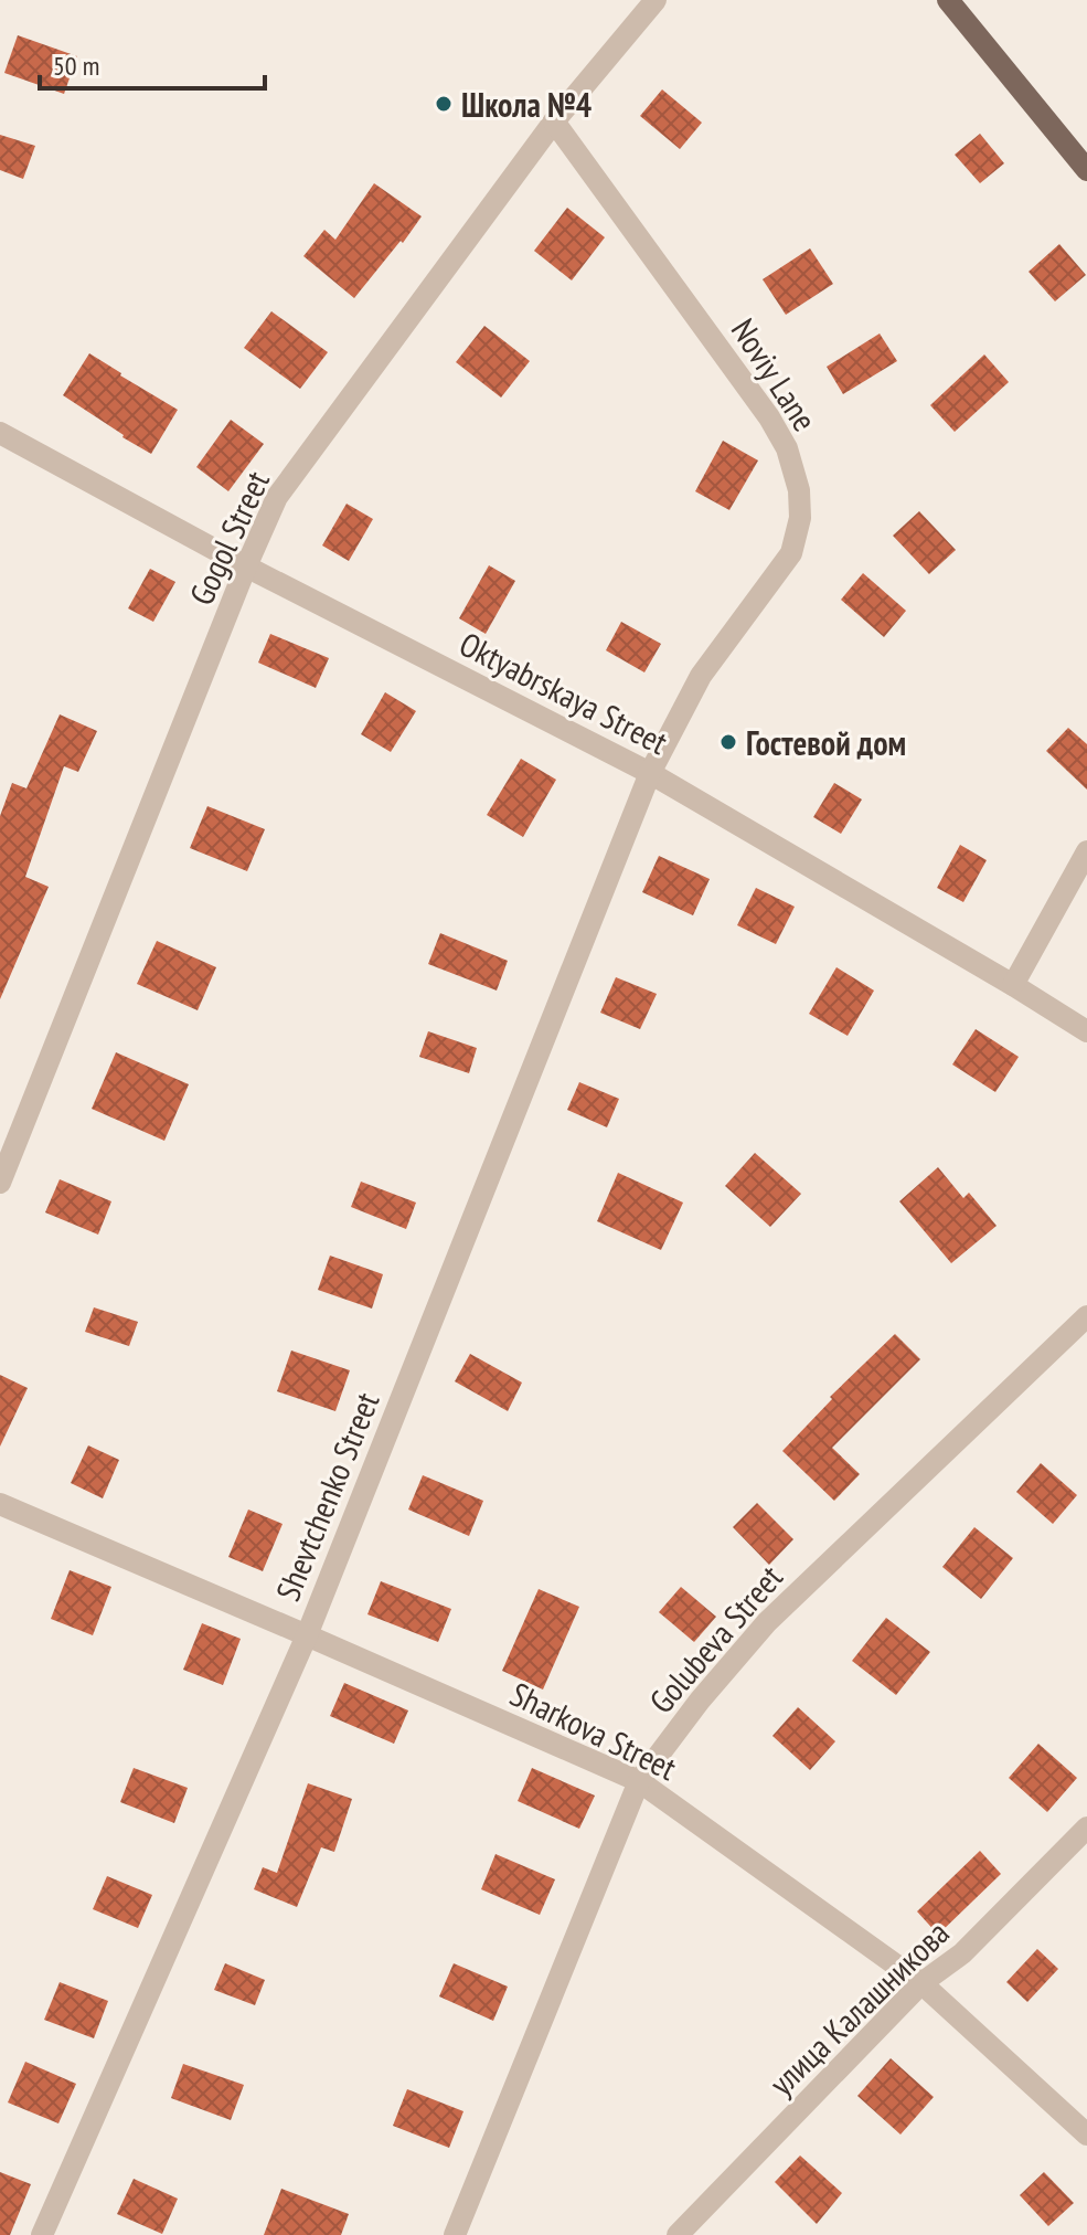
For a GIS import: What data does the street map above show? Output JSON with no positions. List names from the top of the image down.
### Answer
{
  "streets": {
    "street": [
      "Noviy Lane",
      "Gogol Street",
      "Oktyabrskaya Street",
      "Shevtchenko Street",
      "Golubeva Street",
      "Sharkova Street",
      "улица Калашникова"
    ]
  },
  "crossings": [
    ["Noviy Lane", "Gogol Street"],
    ["Noviy Lane", "Oktyabrskaya Street"],
    ["Noviy Lane", "Shevtchenko Street"],
    ["Gogol Street", "Oktyabrskaya Street"],
    ["Oktyabrskaya Street", "Shevtchenko Street"],
    ["Shevtchenko Street", "Sharkova Street"],
    ["Golubeva Street", "Sharkova Street"],
    ["Sharkova Street", "улица Калашникова"]
  ],
  "places": ["Школа №4", "Гостевой дом"],
  "scale_bar": "50 m"
}
